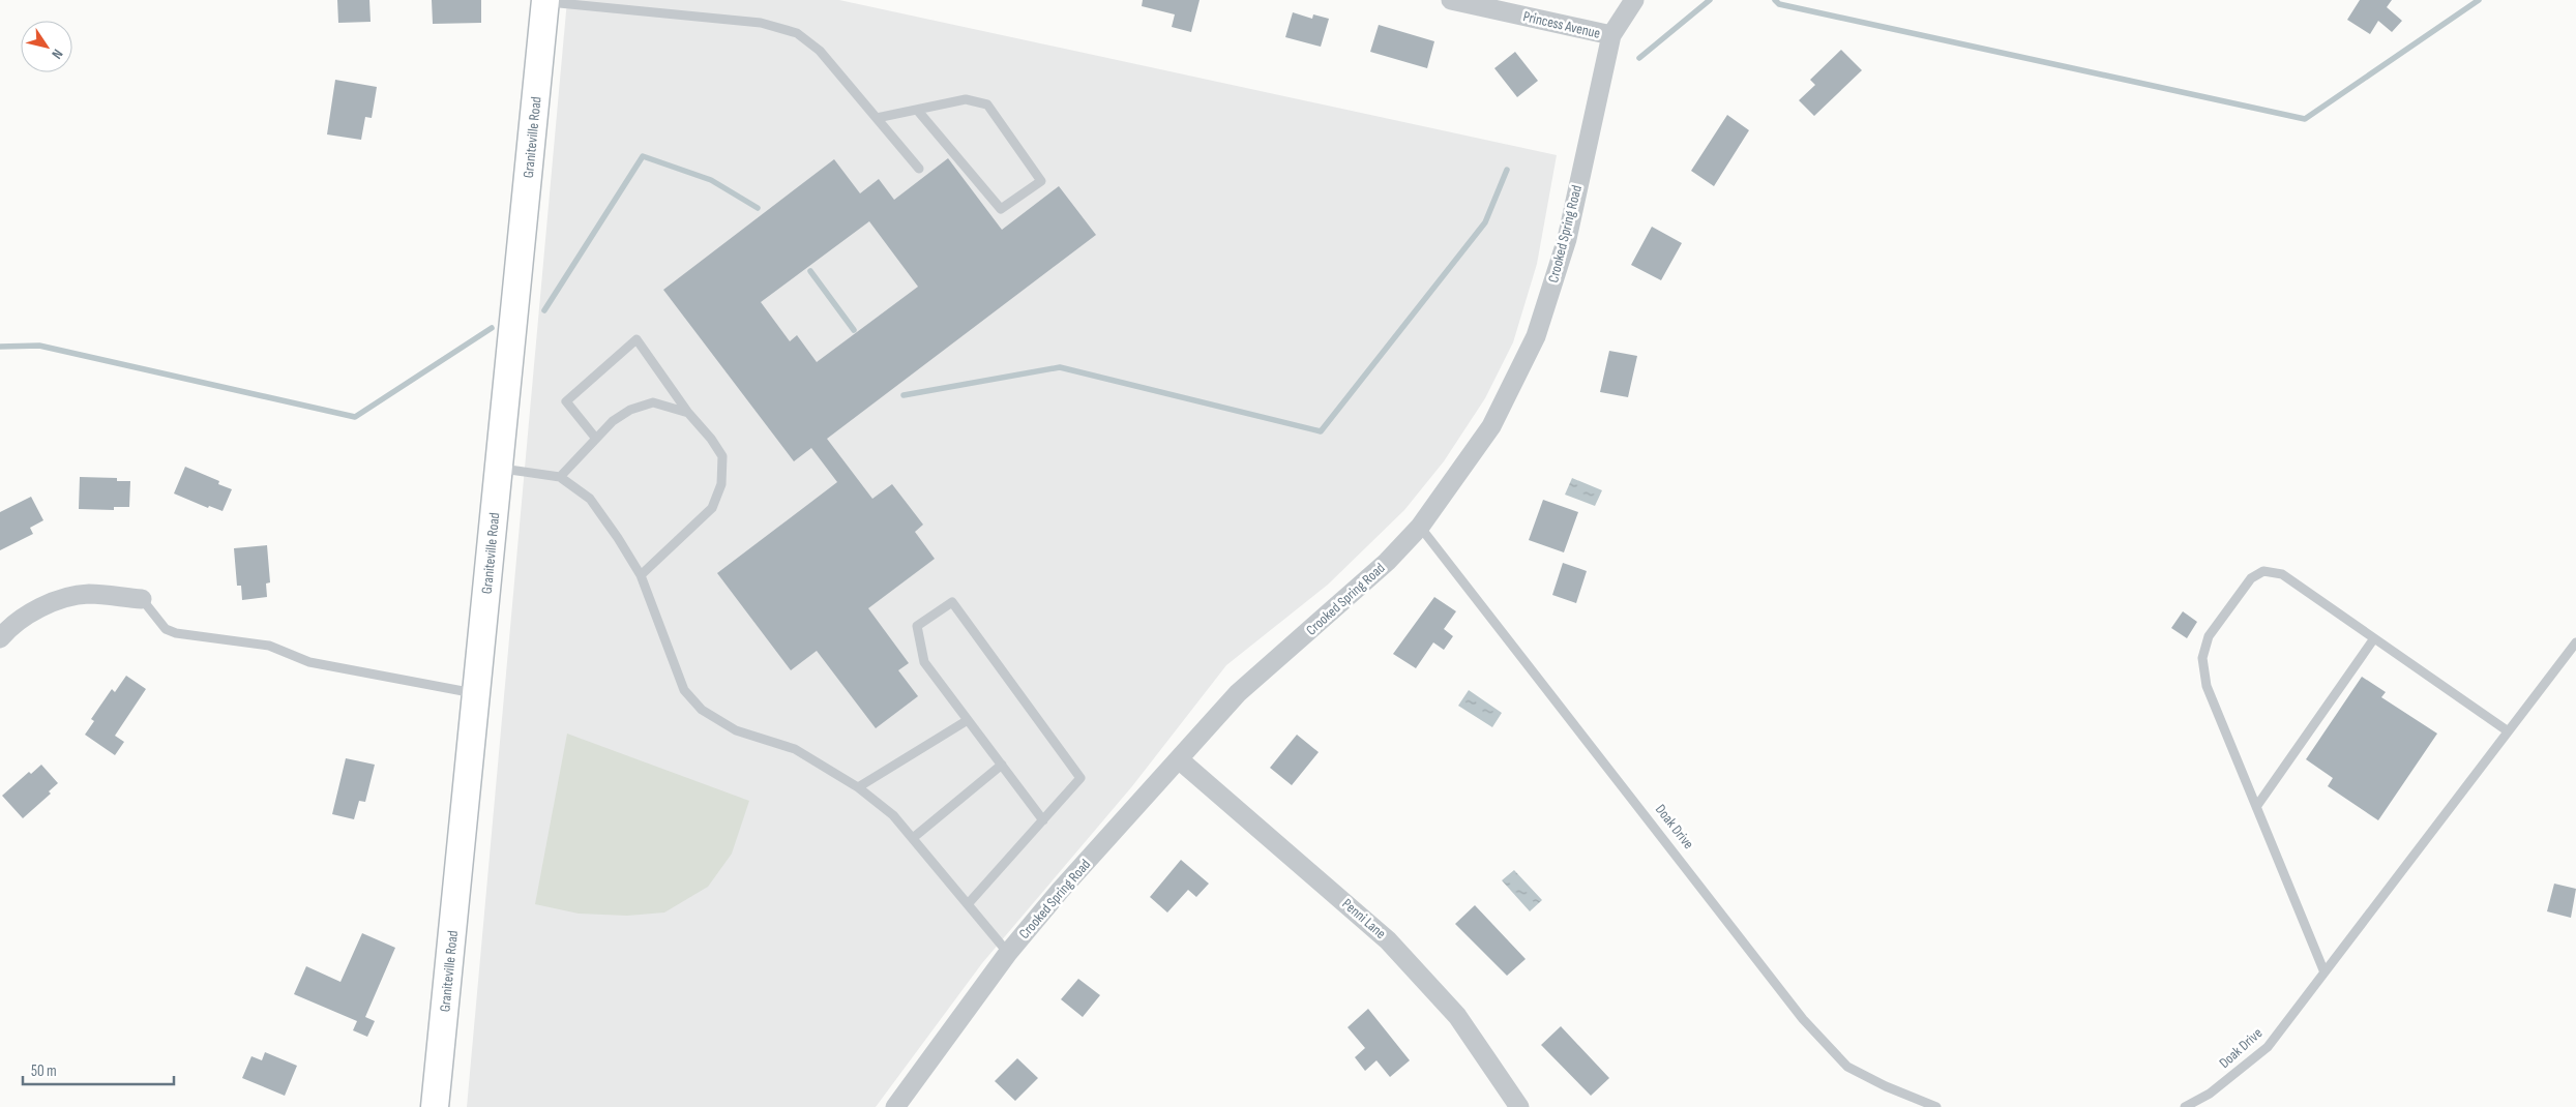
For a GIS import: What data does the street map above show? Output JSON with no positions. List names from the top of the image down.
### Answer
{
  "streets": {
    "main road": ["Graniteville Road"],
    "street": ["Princess Avenue", "Crooked Spring Road", "Penni Lane"],
    "lane": ["Doak Drive"]
  },
  "crossings": [
    ["Princess Avenue", "Crooked Spring Road"],
    ["Crooked Spring Road", "Doak Drive"],
    ["Crooked Spring Road", "Penni Lane"]
  ],
  "scale_bar": "50 m",
  "north": "bottom right"
}
